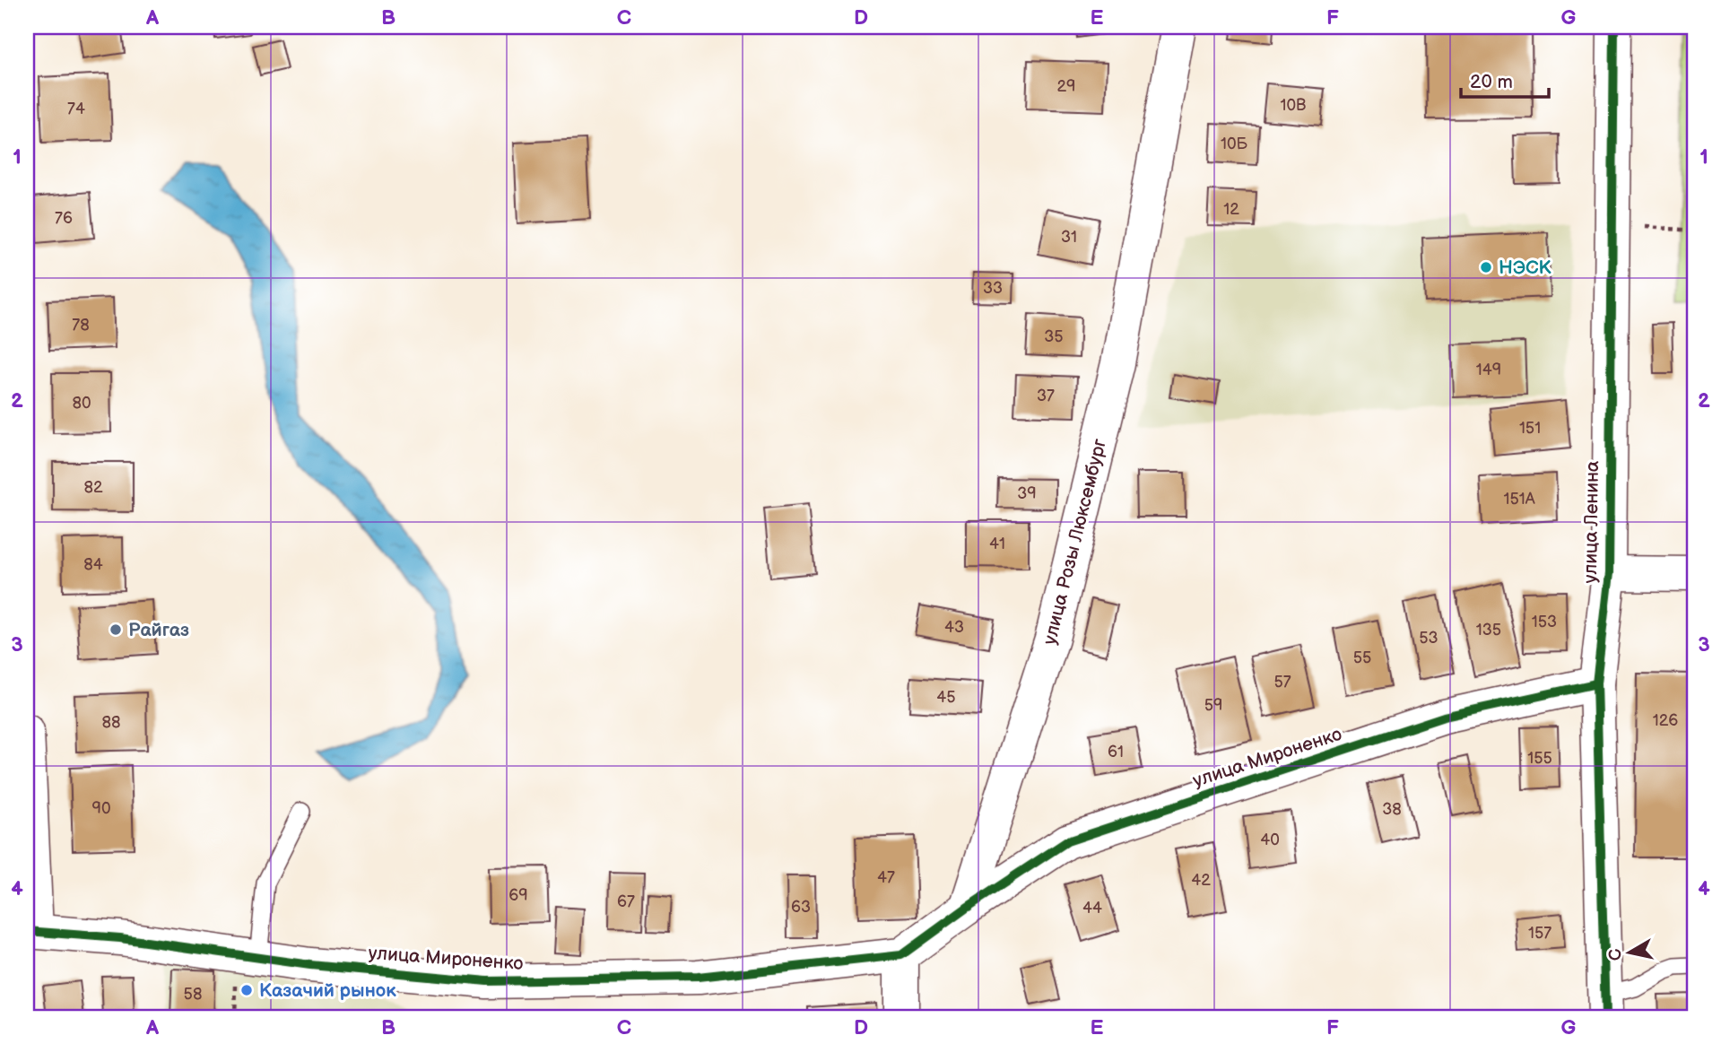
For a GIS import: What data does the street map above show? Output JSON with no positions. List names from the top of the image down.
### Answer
{
  "streets": {
    "street": ["улица Ленина", "улица Розы Люксембург", "улица Мироненко"]
  },
  "crossings": [
    ["улица Ленина", "улица Мироненко"],
    ["улица Розы Люксембург", "улица Мироненко"]
  ],
  "places": ["НЭСК", "Райгаз", "Казачий рынок"],
  "house_numbers": [
    "29",
    "10В",
    "74",
    "10Б",
    "12",
    "76",
    "31",
    "33",
    "78",
    "35",
    "149",
    "37",
    "80",
    "151",
    "82",
    "39",
    "151А",
    "41",
    "84",
    "153",
    "43",
    "135",
    "53",
    "55",
    "57",
    "45",
    "59",
    "126",
    "88",
    "61",
    "155",
    "90",
    "38",
    "40",
    "47",
    "42",
    "69",
    "67",
    "63",
    "44",
    "157",
    "58"
  ],
  "scale_bar": "20 m",
  "north": "left",
  "grid": {
    "columns": [
      "A",
      "B",
      "C",
      "D",
      "E",
      "F",
      "G"
    ],
    "rows": [
      "1",
      "2",
      "3",
      "4"
    ]
  }
}
